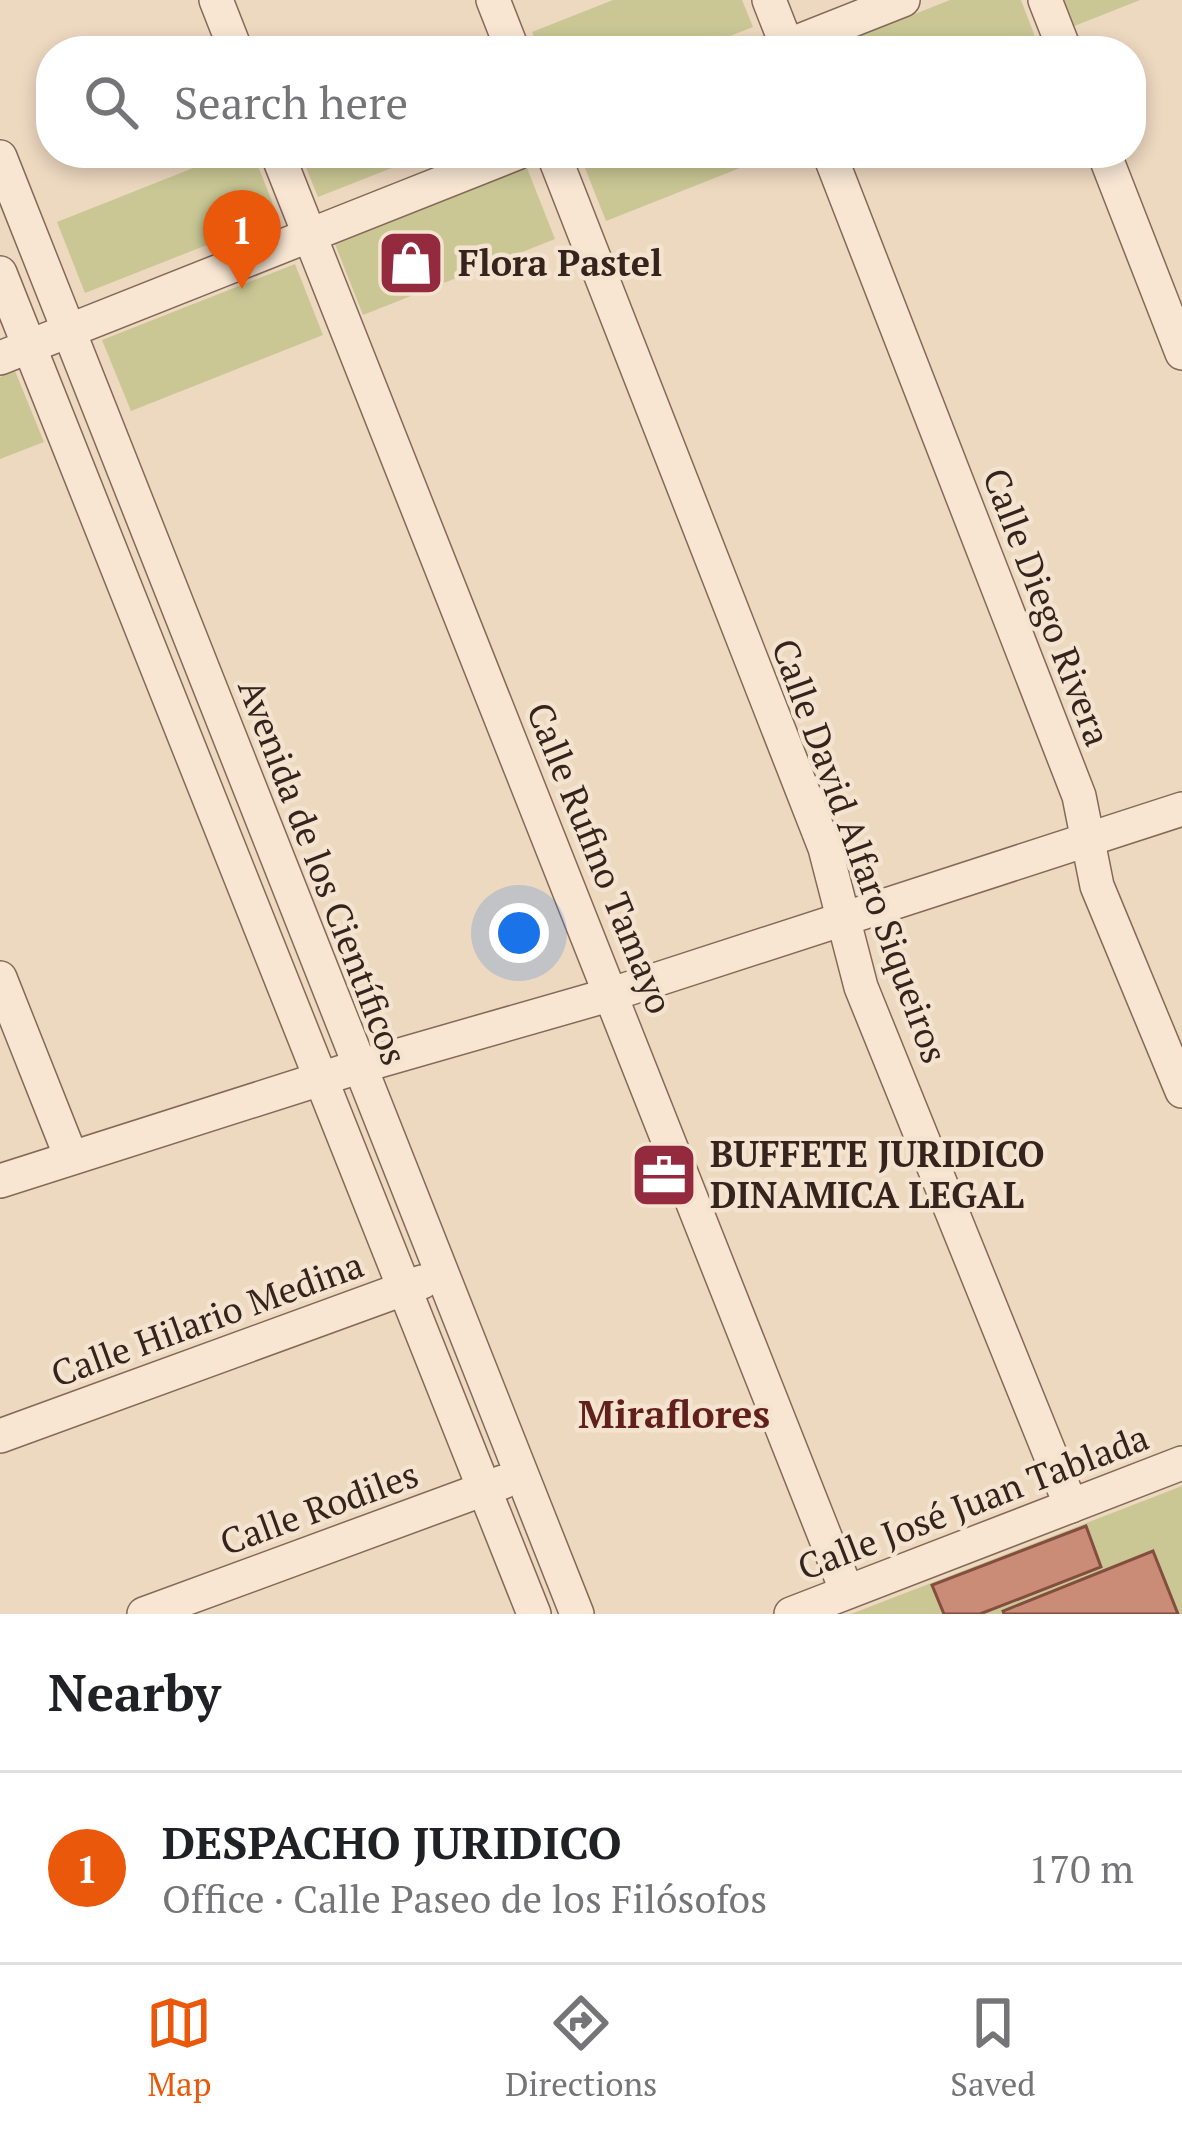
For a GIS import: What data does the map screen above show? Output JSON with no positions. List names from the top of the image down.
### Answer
{
  "streets": {
    "street": [
      "Calle Diego Rivera",
      "Calle David Alfaro Siqueiros",
      "Calle Rufino Tamayo",
      "Avenida de los Científicos",
      "Calle Hilario Medina",
      "Calle José Juan Tablada",
      "Calle Rodiles"
    ]
  },
  "crossings": [
    ["Calle David Alfaro Siqueiros", "Calle José Juan Tablada"],
    ["Calle Rufino Tamayo", "Calle José Juan Tablada"],
    ["Avenida de los Científicos", "Calle Hilario Medina"],
    ["Avenida de los Científicos", "Calle Rodiles"]
  ],
  "districts": ["Miraflores"],
  "places": {
    "shop": ["Flora Pastel"],
    "office": ["BUFFETE JURIDICO DINAMICA LEGAL"]
  },
  "page": {
    "search": "Search here",
    "pins": "1",
    "heading": "Nearby",
    "list": [
      {
        "mark": "1",
        "name": "DESPACHO JURIDICO",
        "note": "Office · Calle Paseo de los Filósofos",
        "value": "170 m"
      }
    ],
    "nav": ["Map", "Directions", "Saved"]
  }
}
